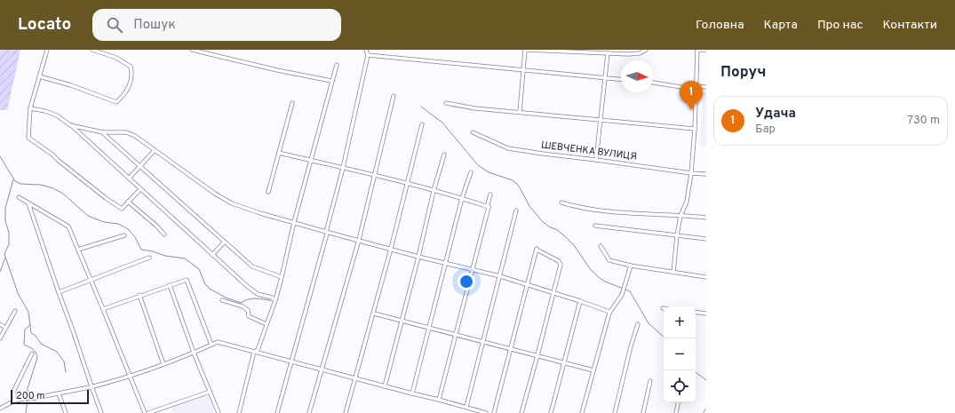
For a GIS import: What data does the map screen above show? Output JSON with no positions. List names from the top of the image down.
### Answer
{
  "streets": {
    "street": ["ШЕВЧЕНКА ВУЛИЦЯ"]
  },
  "scale_bar": "200 m",
  "north": "right",
  "page": {
    "header": "Locato",
    "search": "Пошук",
    "nav": [
      "Головна",
      "Карта",
      "Про нас",
      "Контакти"
    ],
    "heading": "Поруч",
    "pins": "1",
    "list": [
      {
        "mark": "1",
        "name": "Удача",
        "note": "Бар",
        "value": "730 m"
      }
    ],
    "map_buttons": ["+", "−"],
    "scale": "200 m"
  }
}
